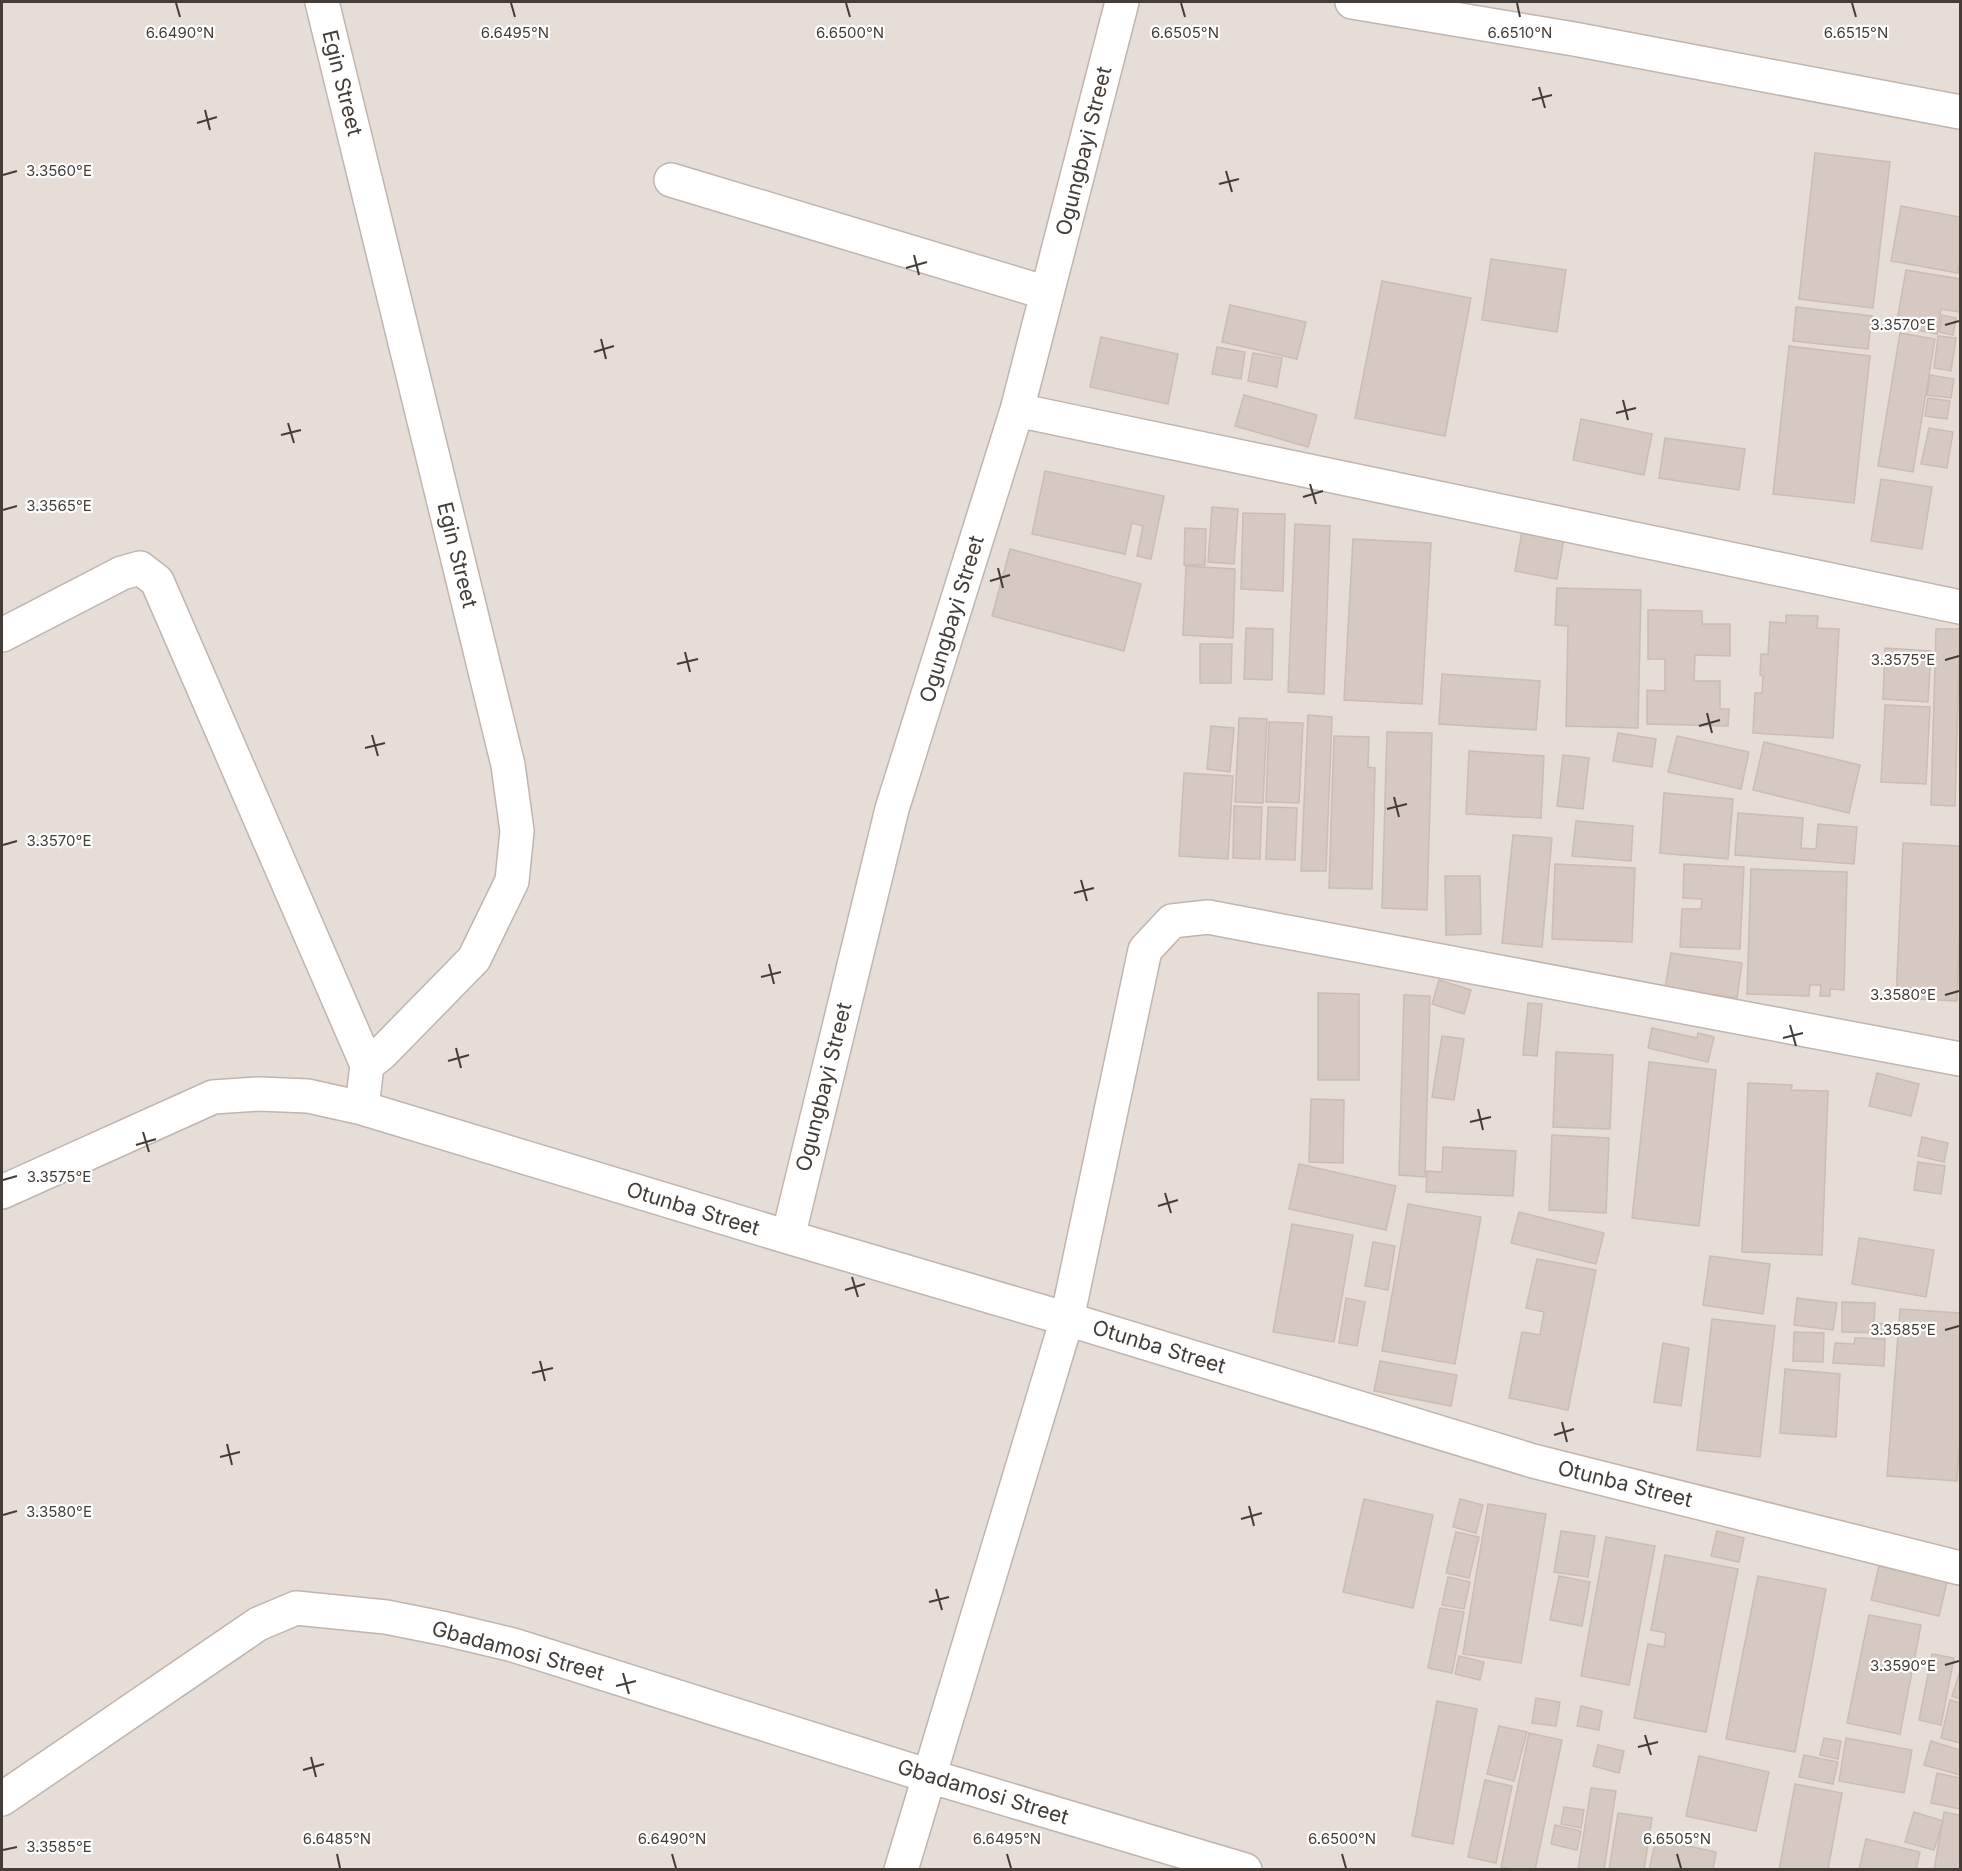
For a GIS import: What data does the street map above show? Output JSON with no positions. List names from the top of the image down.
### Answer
{
  "streets": {
    "street": [
      "Egin Street",
      "Ogungbayi Street",
      "Otunba Street",
      "Gbadamosi Street"
    ]
  },
  "crossings": [
    ["Ogungbayi Street", "Otunba Street"]
  ],
  "coordinates": [
    "6.6490°N",
    "6.6495°N",
    "6.6500°N",
    "6.6505°N",
    "6.6510°N",
    "6.6515°N",
    "3.3560°E",
    "3.3570°E",
    "3.3565°E",
    "3.3575°E",
    "3.3580°E",
    "3.3585°E",
    "3.3590°E",
    "6.6485°N"
  ]
}
